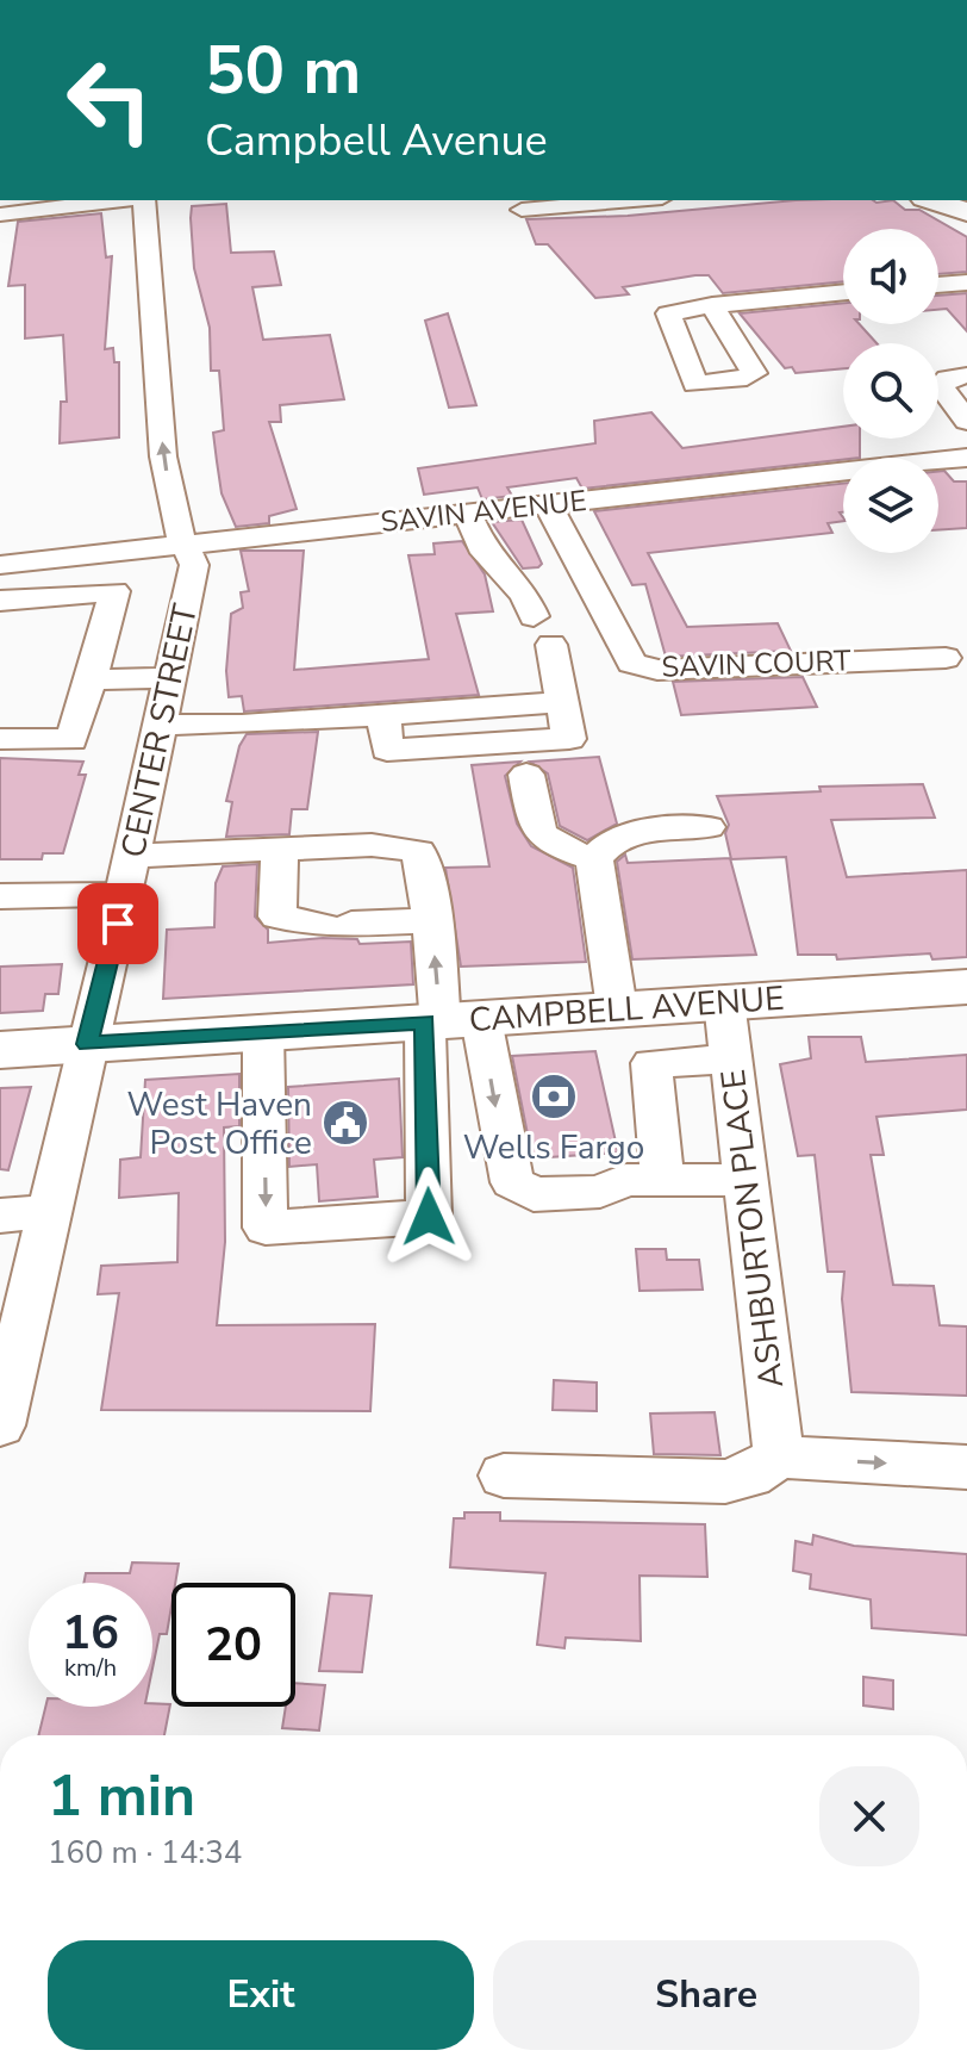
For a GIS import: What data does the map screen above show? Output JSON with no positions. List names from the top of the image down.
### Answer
{
  "streets": {
    "main road": ["CAMPBELL AVENUE"],
    "street": [
      "SAVIN AVENUE",
      "SAVIN COURT",
      "CENTER STREET",
      "ASHBURTON PLACE"
    ]
  },
  "crossings": [
    ["SAVIN AVENUE", "SAVIN COURT"],
    ["SAVIN AVENUE", "CENTER STREET"],
    ["CENTER STREET", "CAMPBELL AVENUE"],
    ["CAMPBELL AVENUE", "ASHBURTON PLACE"]
  ],
  "places": {
    "bank": ["Wells Fargo"],
    "public building": ["West Haven Post Office"]
  },
  "page": {
    "turn": ["50 m", "Campbell Avenue"],
    "speed": "16 km/h",
    "limit": "20",
    "heading": ["1 min", "160 m · 14:34"],
    "buttons": ["Exit", "Share"]
  }
}
